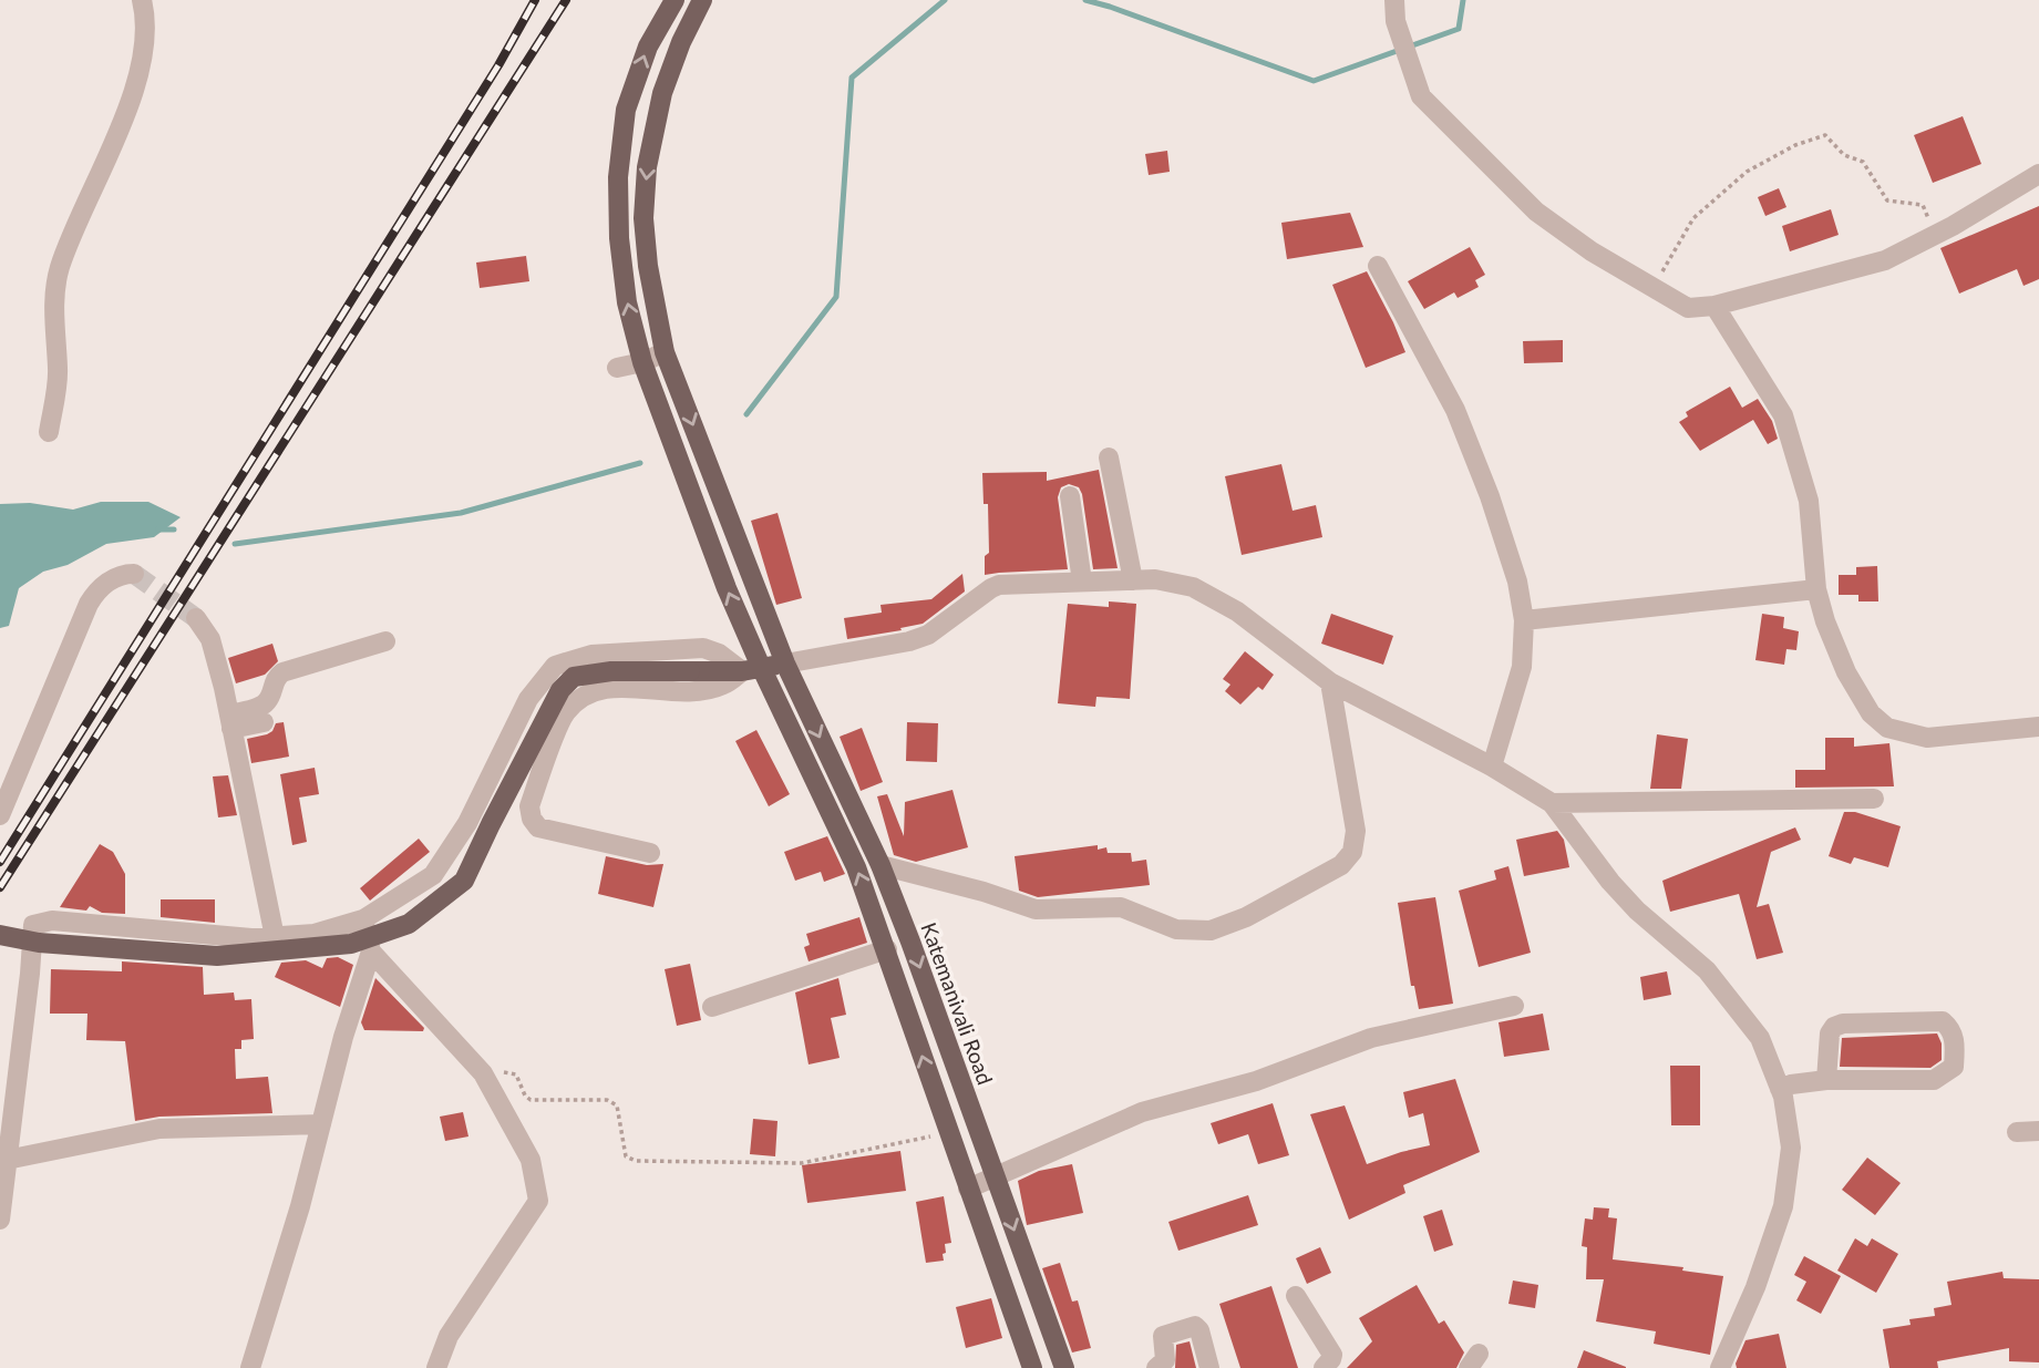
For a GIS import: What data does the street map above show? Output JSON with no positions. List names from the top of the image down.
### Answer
{
  "streets": {
    "main road": ["Katemanivali Road"]
  }
}
